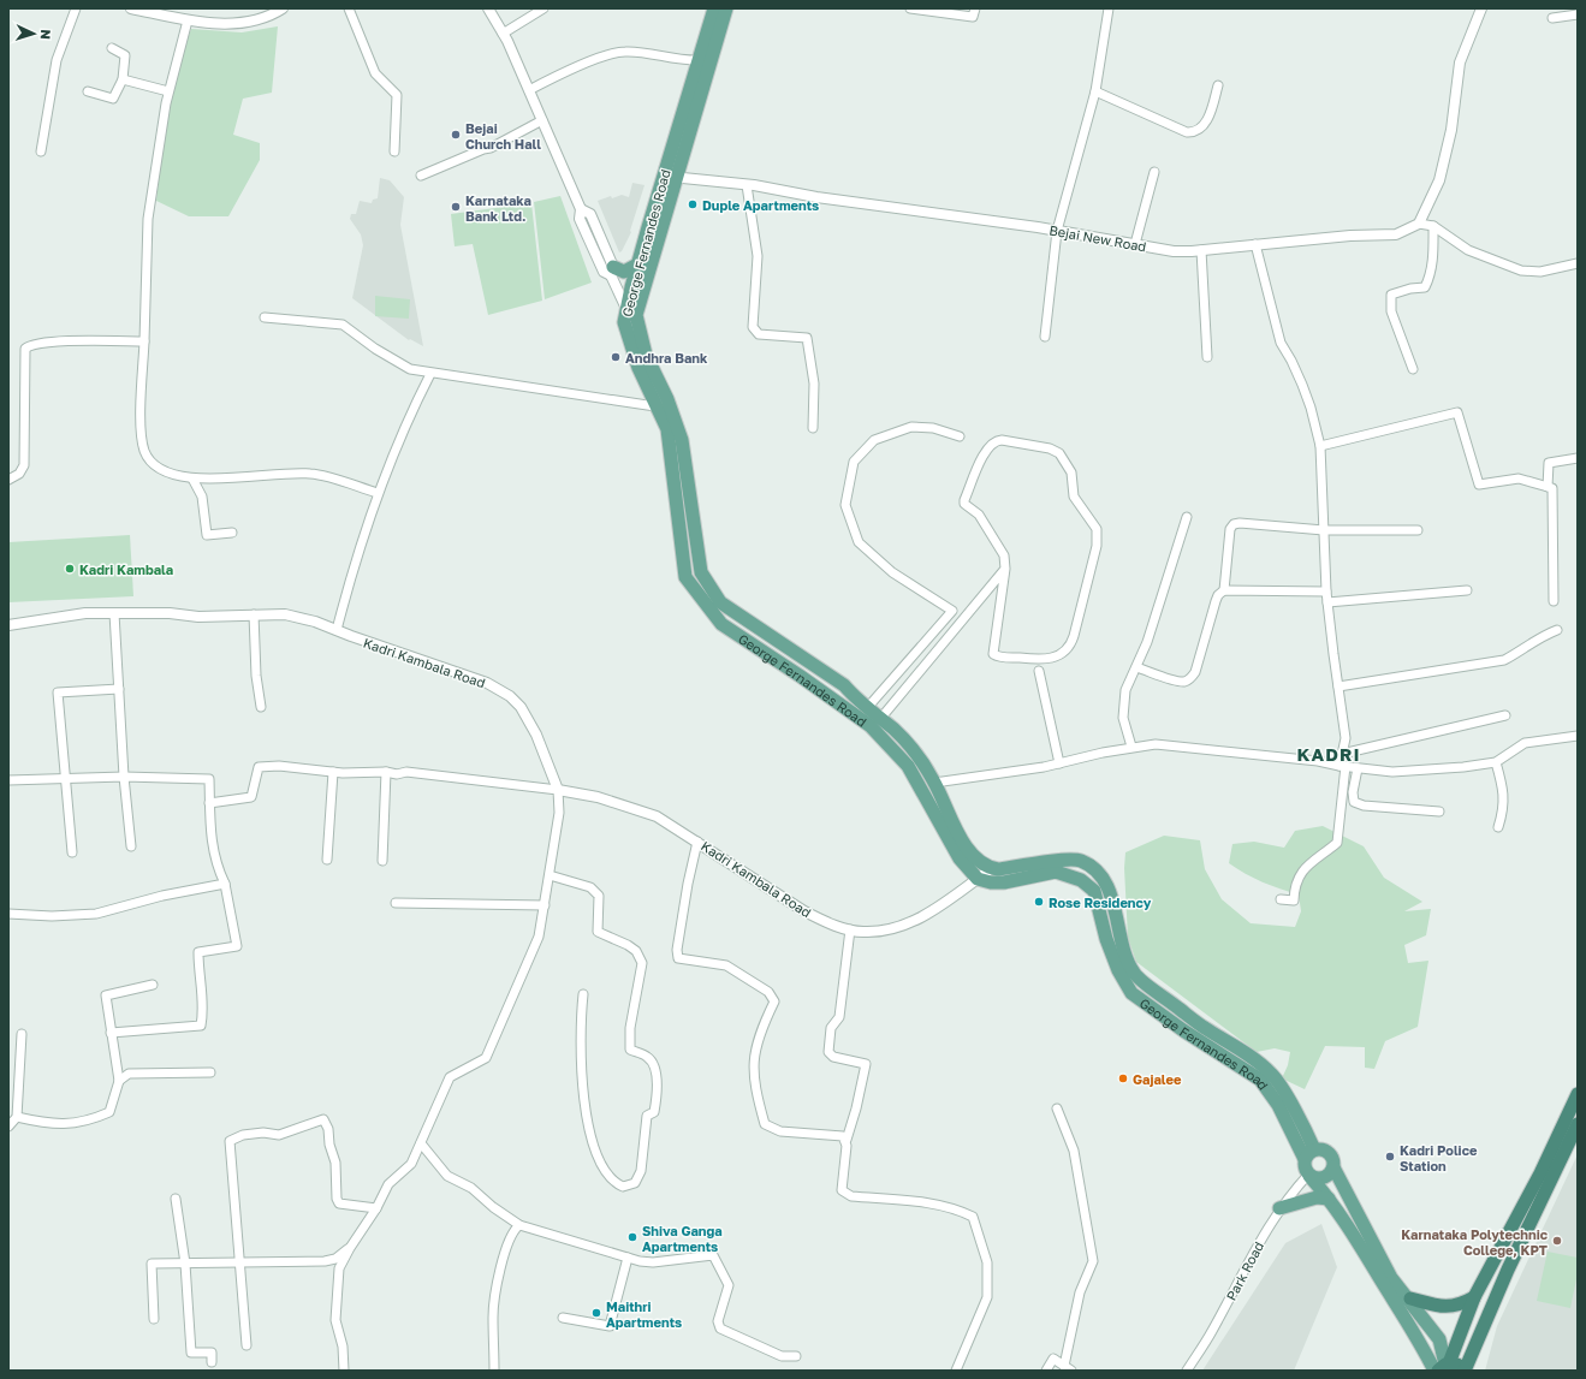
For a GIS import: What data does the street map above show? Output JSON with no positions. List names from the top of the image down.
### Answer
{
  "streets": {
    "main road": ["George Fernandes Road"],
    "street": ["Bejai New Road", "Kadri Kambala Road", "Park Road"]
  },
  "crossings": [
    ["Bejai New Road", "George Fernandes Road"],
    ["George Fernandes Road", "Kadri Kambala Road"],
    ["George Fernandes Road", "Park Road"]
  ],
  "districts": ["KADRI"],
  "places": [
    "Bejai Church Hall",
    "Duple Apartments",
    "Karnataka Bank Ltd.",
    "Andhra Bank",
    "Kadri Kambala",
    "Rose Residency",
    "Gajalee",
    "Kadri Police Station",
    "Shiva Ganga Apartments",
    "Karnataka Polytechnic College, KPT",
    "Maithri Apartments"
  ],
  "north": "right"
}
